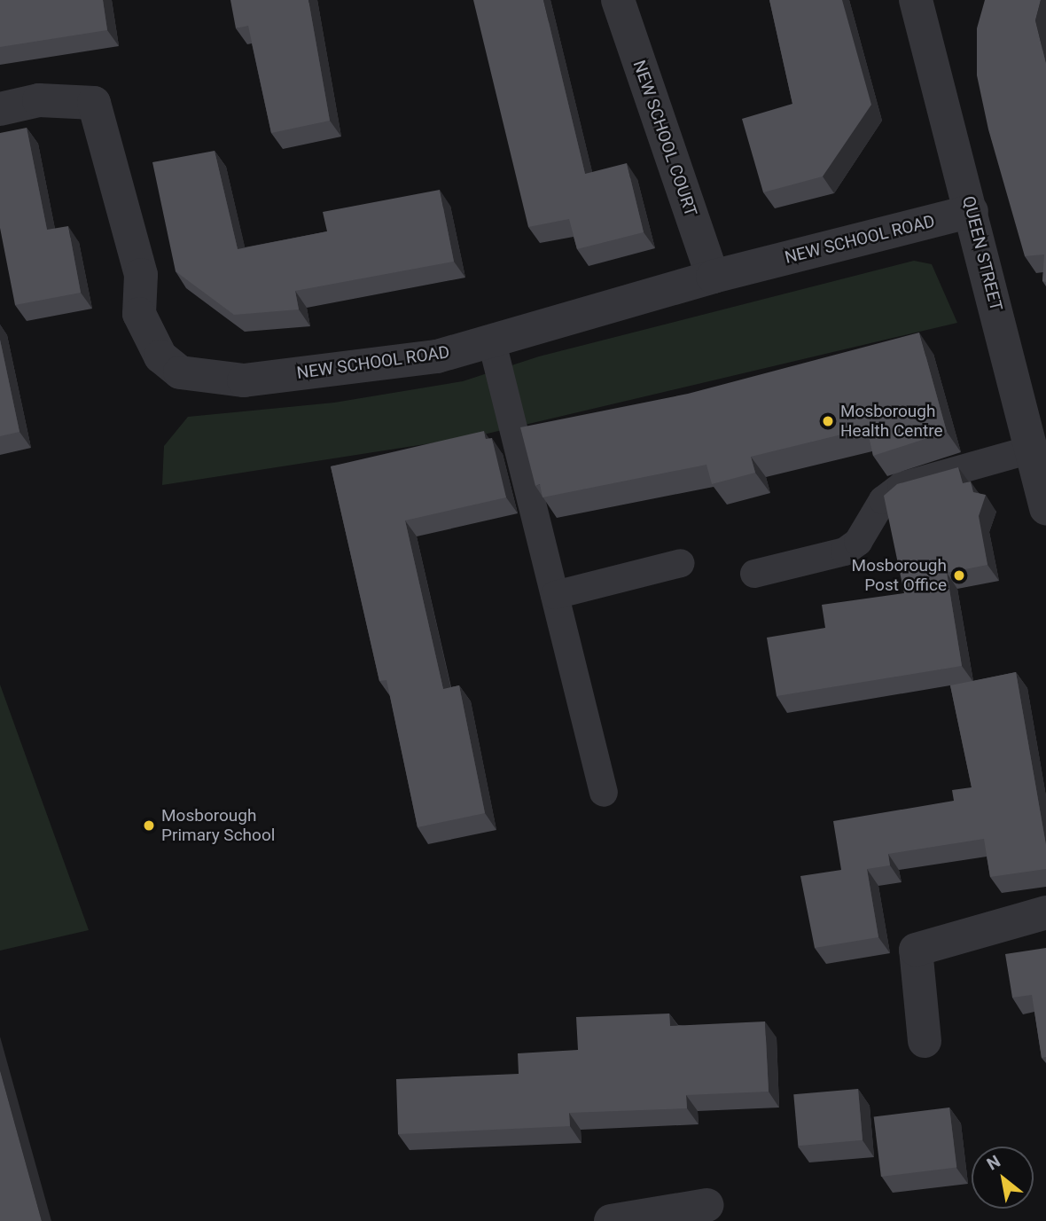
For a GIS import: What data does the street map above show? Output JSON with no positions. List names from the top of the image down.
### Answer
{
  "streets": {
    "street": ["NEW SCHOOL COURT", "NEW SCHOOL ROAD", "QUEEN STREET"]
  },
  "crossings": [
    ["NEW SCHOOL COURT", "NEW SCHOOL ROAD"],
    ["NEW SCHOOL ROAD", "QUEEN STREET"]
  ],
  "places": ["Mosborough Health Centre", "Mosborough Post Office", "Mosborough Primary School"],
  "north": "top left"
}
